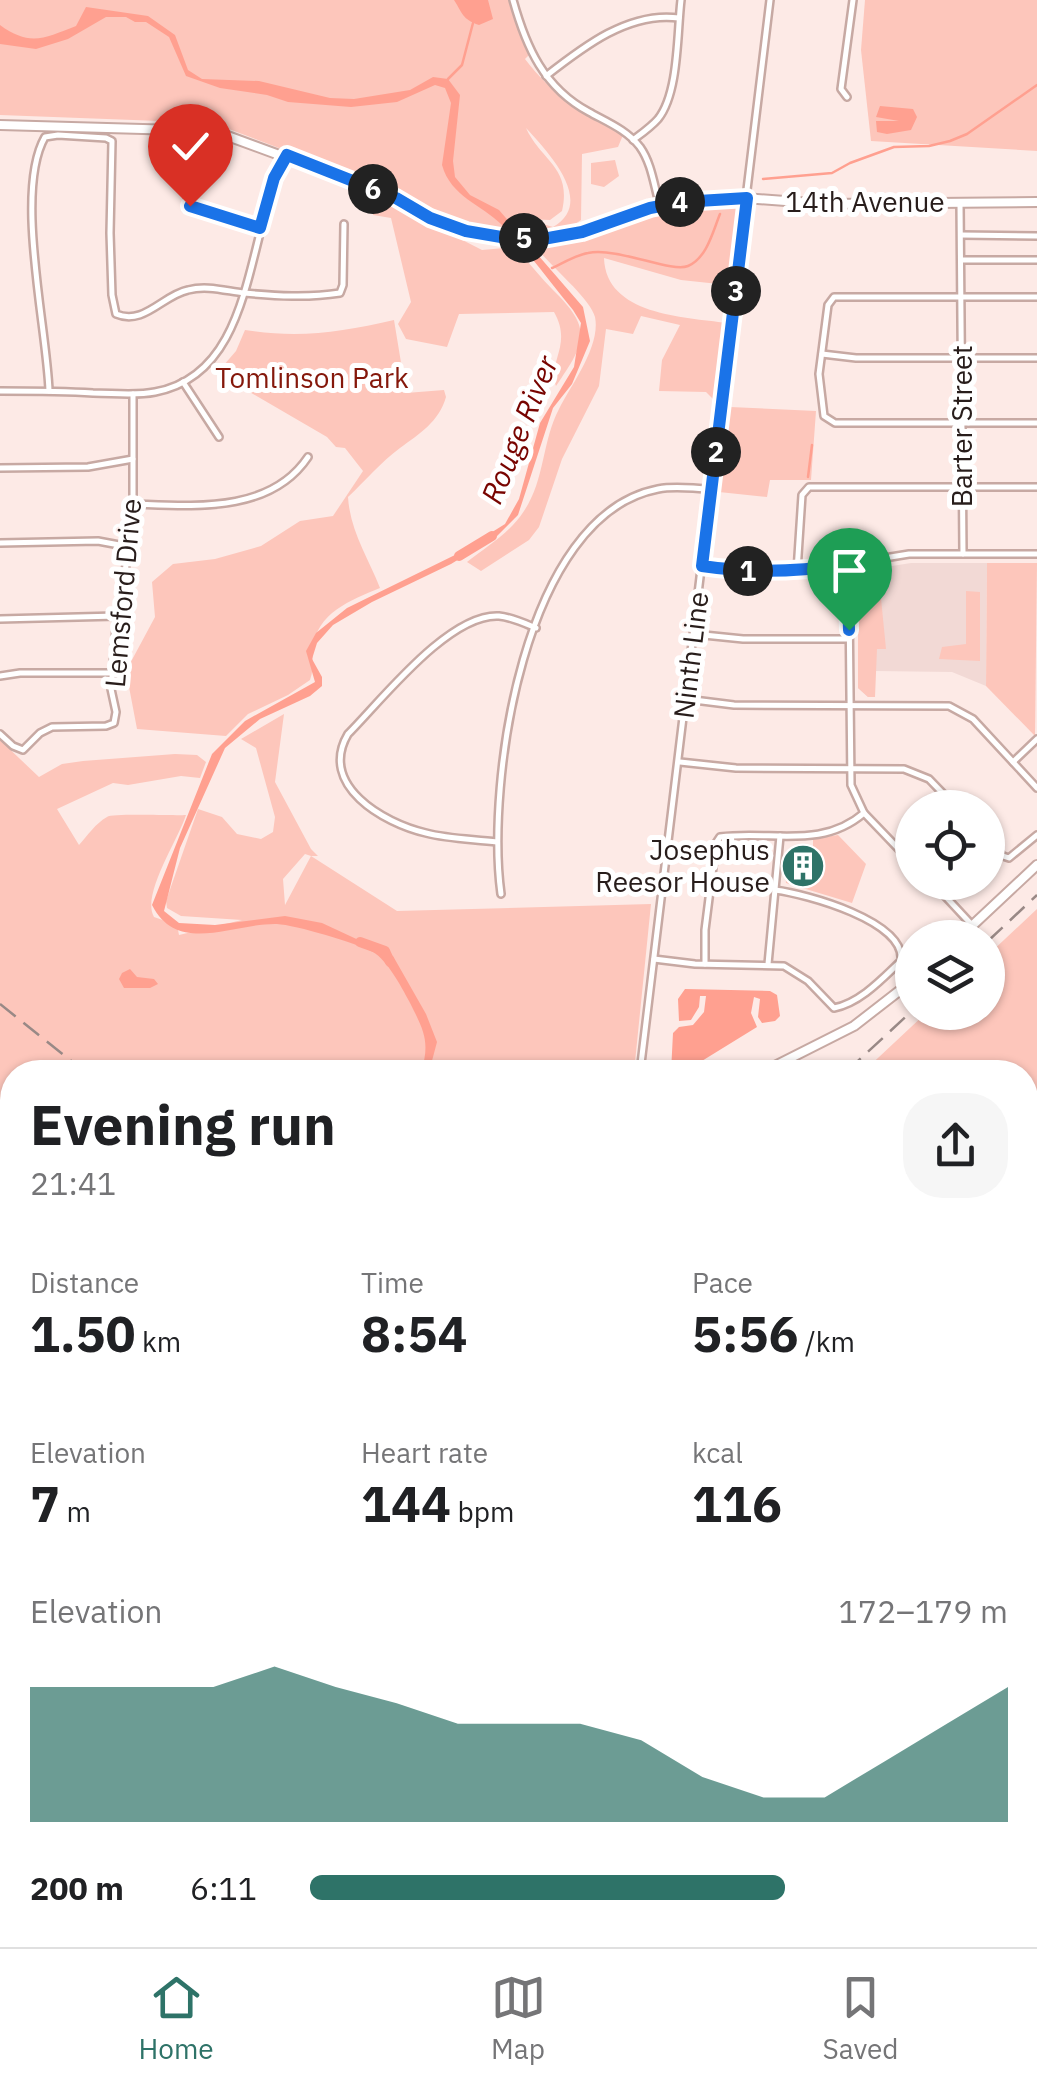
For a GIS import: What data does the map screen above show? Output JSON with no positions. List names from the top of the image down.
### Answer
{
  "streets": {
    "main road": ["14th Avenue"],
    "street": ["Barter Street", "Lemsford Drive", "Ninth Line"]
  },
  "crossings": [
    ["14th Avenue", "Barter Street"],
    ["14th Avenue", "Ninth Line"]
  ],
  "water": ["Rouge River"],
  "parks": ["Tomlinson Park"],
  "places": {
    "building": ["Josephus Reesor House"]
  },
  "page": {
    "pins": [
      "6",
      "4",
      "5",
      "3",
      "2",
      "1"
    ],
    "heading": ["Evening run", "21:41"],
    "stats": [
      ["Distance", "1.50 km"],
      ["Time", "8:54"],
      ["Pace", "5:56 /km"],
      ["Elevation", "7 m"],
      ["Heart rate", "144 bpm"],
      ["kcal", "116"]
    ],
    "chart": ["Elevation", "172–179 m"],
    "list": [
      {
        "name": "200 m",
        "note": "6:11"
      }
    ],
    "tabs": ["Home", "Map", "Saved"]
  }
}
